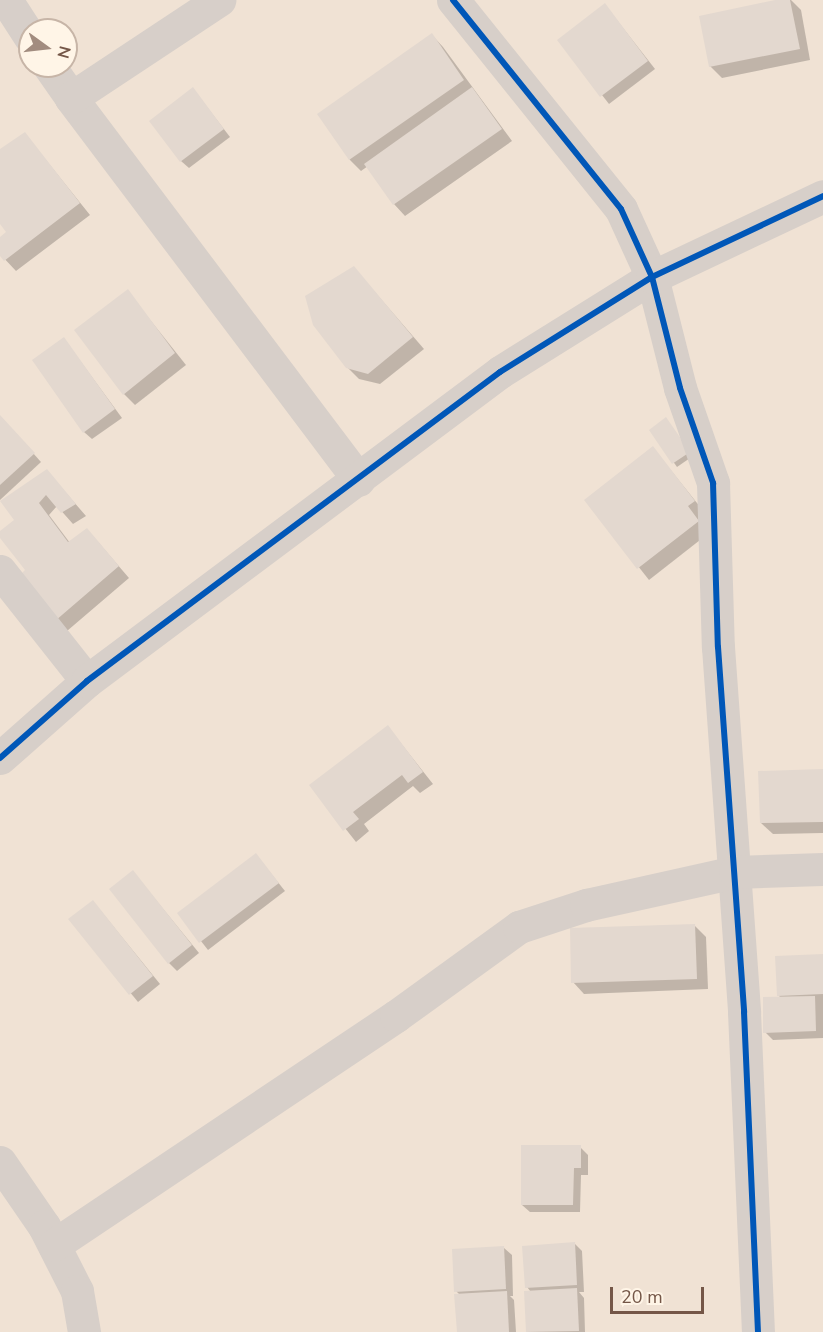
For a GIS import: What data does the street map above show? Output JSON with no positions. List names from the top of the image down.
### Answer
{
  "scale_bar": "20 m",
  "north": "right"
}
